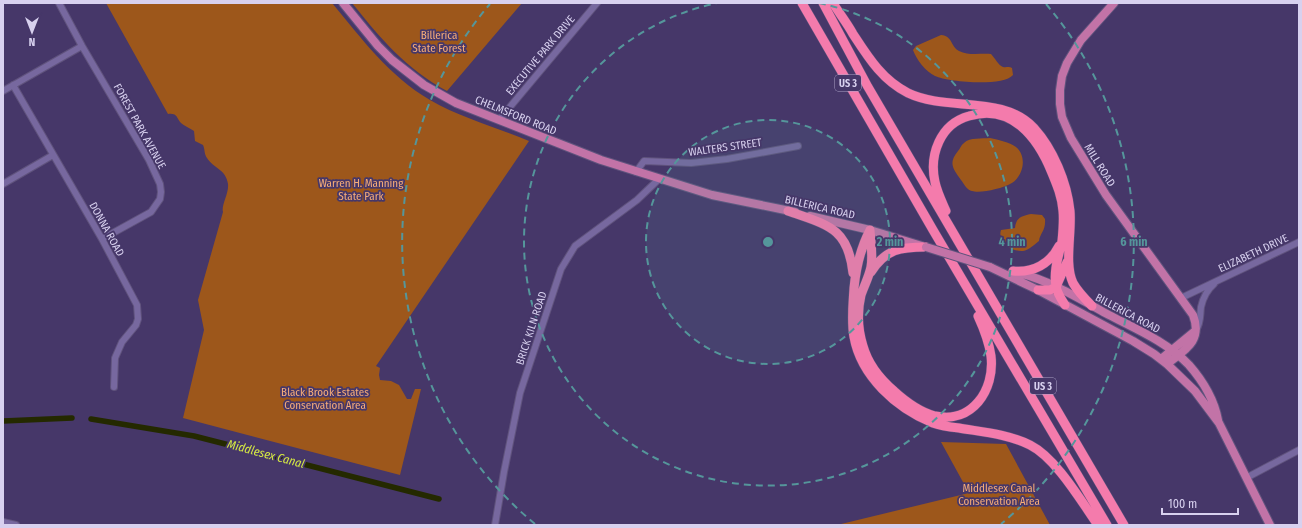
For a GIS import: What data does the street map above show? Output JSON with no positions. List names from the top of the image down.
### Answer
{
  "streets": {
    "highway": ["US 3"],
    "main road": ["CHELMSFORD ROAD", "MILL ROAD", "BILLERICA ROAD"],
    "street": [
      "EXECUTIVE PARK DRIVE",
      "FOREST PARK AVENUE",
      "WALTERS STREET",
      "DONNA ROAD",
      "ELIZABETH DRIVE",
      "BRICK KILN ROAD"
    ]
  },
  "crossings": [
    ["EXECUTIVE PARK DRIVE", "CHELMSFORD ROAD"],
    ["CHELMSFORD ROAD", "WALTERS STREET"],
    ["CHELMSFORD ROAD", "BILLERICA ROAD"],
    ["CHELMSFORD ROAD", "BRICK KILN ROAD"],
    ["FOREST PARK AVENUE", "DONNA ROAD"],
    ["MILL ROAD", "ELIZABETH DRIVE"]
  ],
  "water": ["Middlesex Canal"],
  "parks": [
    "Billerica State Forest",
    "Warren H. Manning State Park",
    "Black Brook Estates Conservation Area",
    "Middlesex Canal Conservation Area"
  ],
  "scale_bar": "100 m",
  "north": "bottom",
  "rings": ["2 min", "4 min", "6 min"]
}
